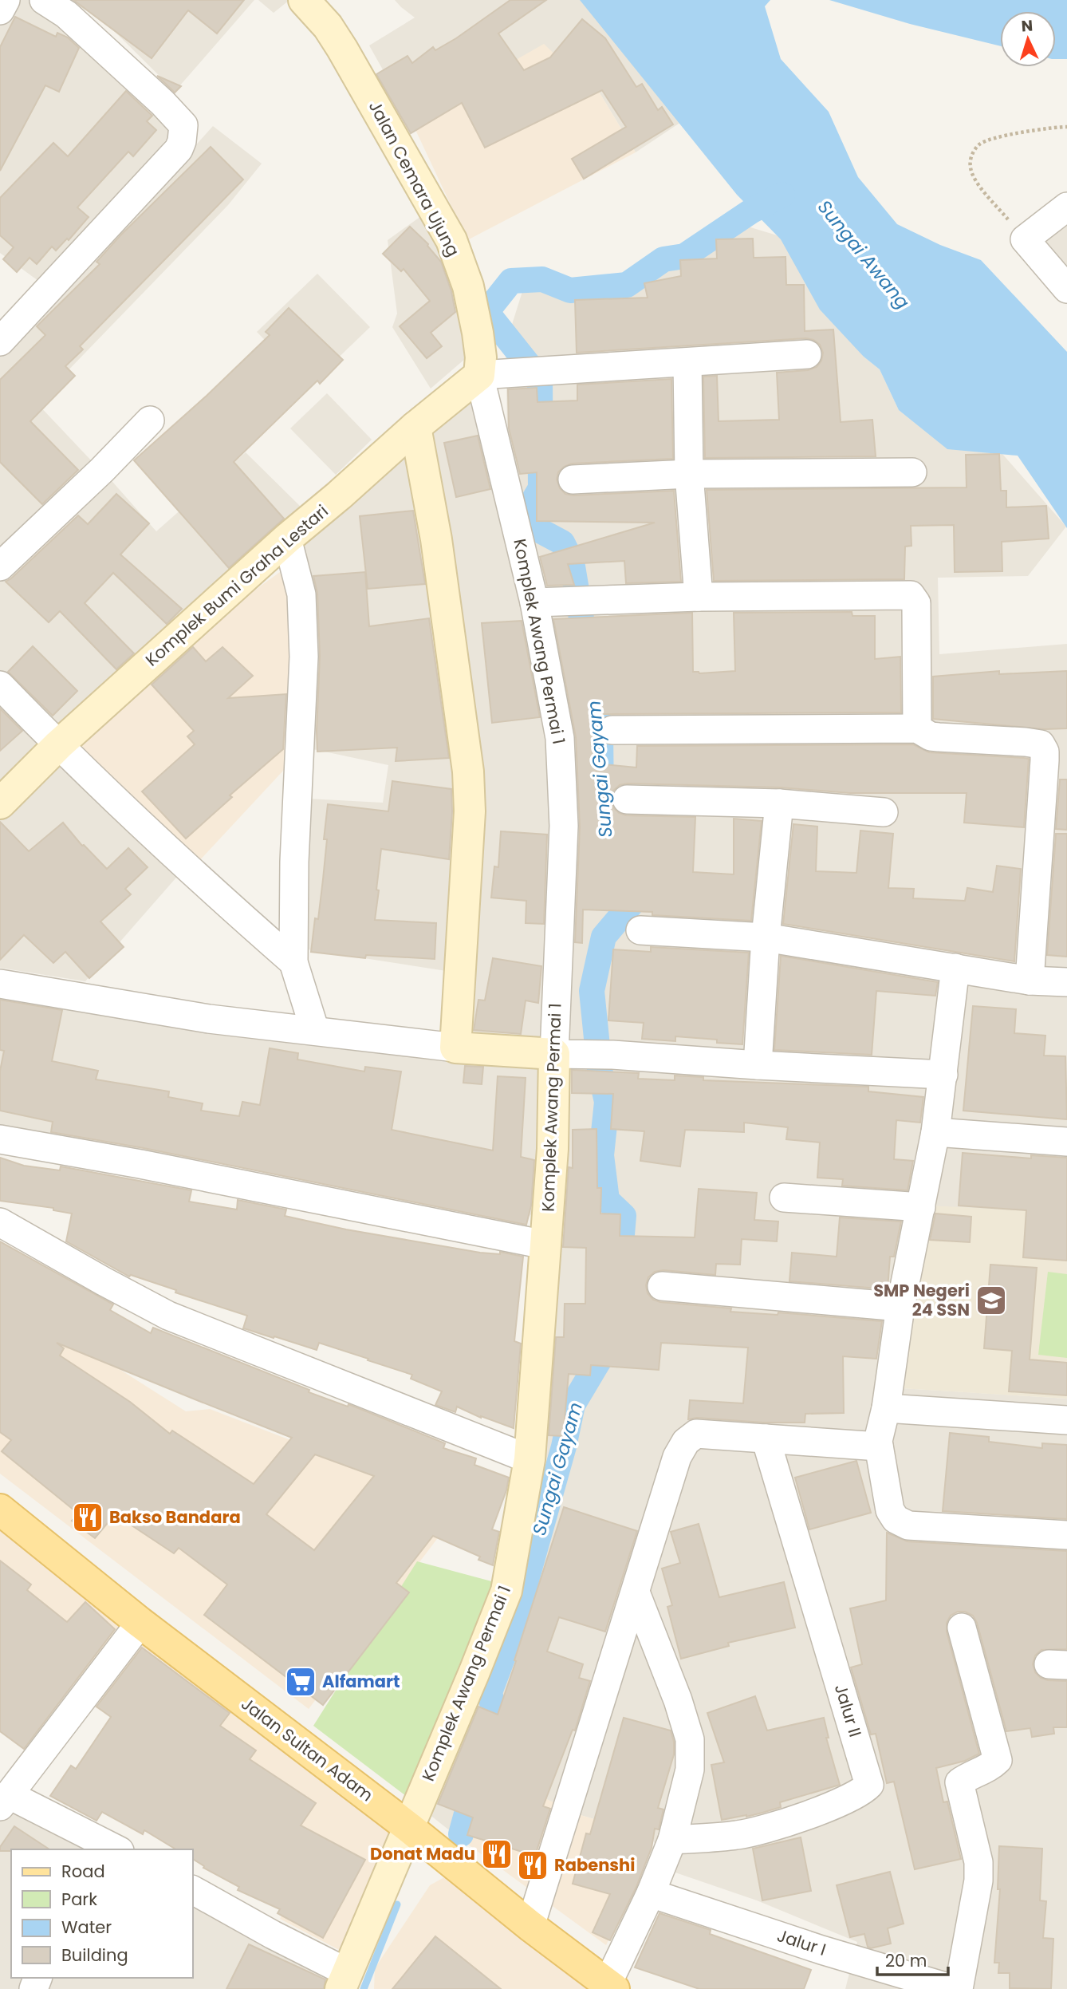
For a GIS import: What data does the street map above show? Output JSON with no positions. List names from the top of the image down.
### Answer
{
  "streets": {
    "main road": ["Jalan Sultan Adam"],
    "street": [
      "Jalan Cemara Ujung",
      "Komplek Bumi Graha Lestari",
      "Komplek Awang Permai 1",
      "Jalur II",
      "Jalur I"
    ]
  },
  "crossings": [
    ["Jalan Cemara Ujung", "Komplek Bumi Graha Lestari"],
    ["Jalan Cemara Ujung", "Komplek Awang Permai 1"],
    ["Komplek Bumi Graha Lestari", "Komplek Awang Permai 1"],
    ["Komplek Awang Permai 1", "Jalan Sultan Adam"]
  ],
  "water": ["Sungai Awang", "Sungai Gayam"],
  "places": {
    "school or university": ["SMP Negeri 24 SSN"],
    "restaurant": ["Bakso Bandara", "Donat Madu", "Rabenshi"],
    "supermarket": ["Alfamart"]
  },
  "legend": [
    "Road",
    "Park",
    "Water",
    "Building"
  ],
  "scale_bar": "20 m",
  "north": "top"
}
